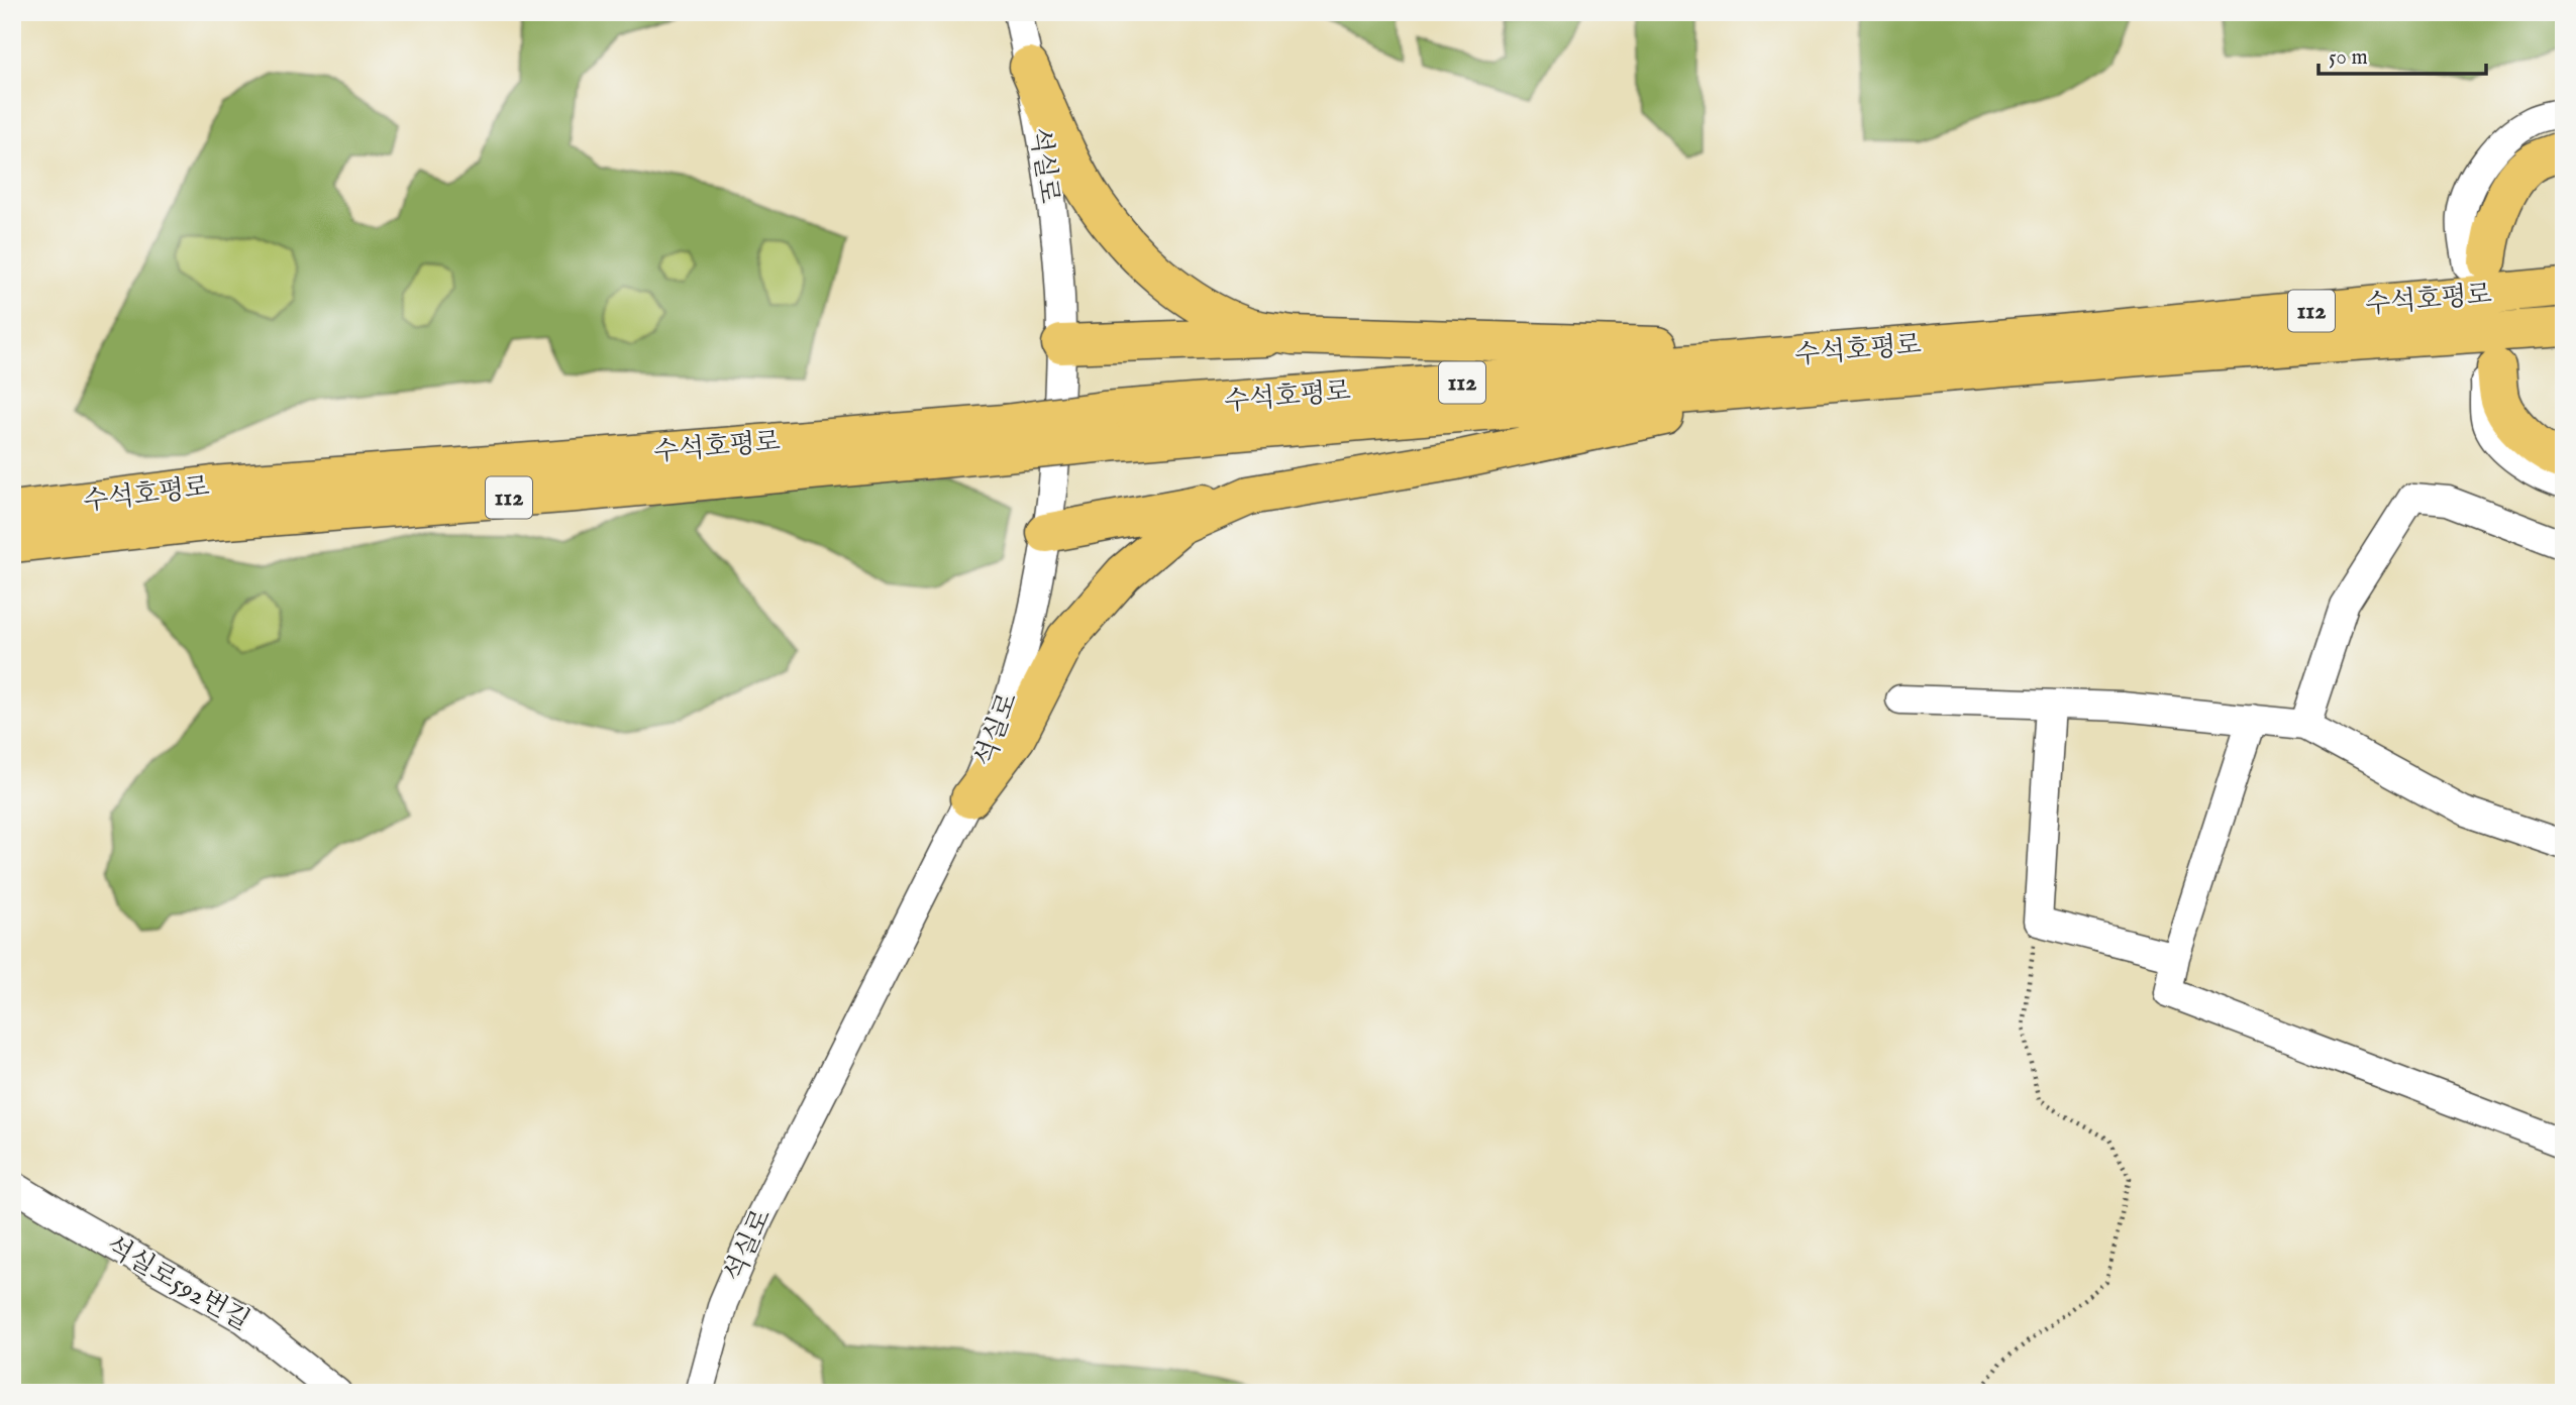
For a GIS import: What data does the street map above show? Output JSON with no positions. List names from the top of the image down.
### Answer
{
  "streets": {
    "highway": ["수석호평로", "112"],
    "street": ["석실로", "석실로592번길"]
  },
  "scale_bar": "50 m"
}
